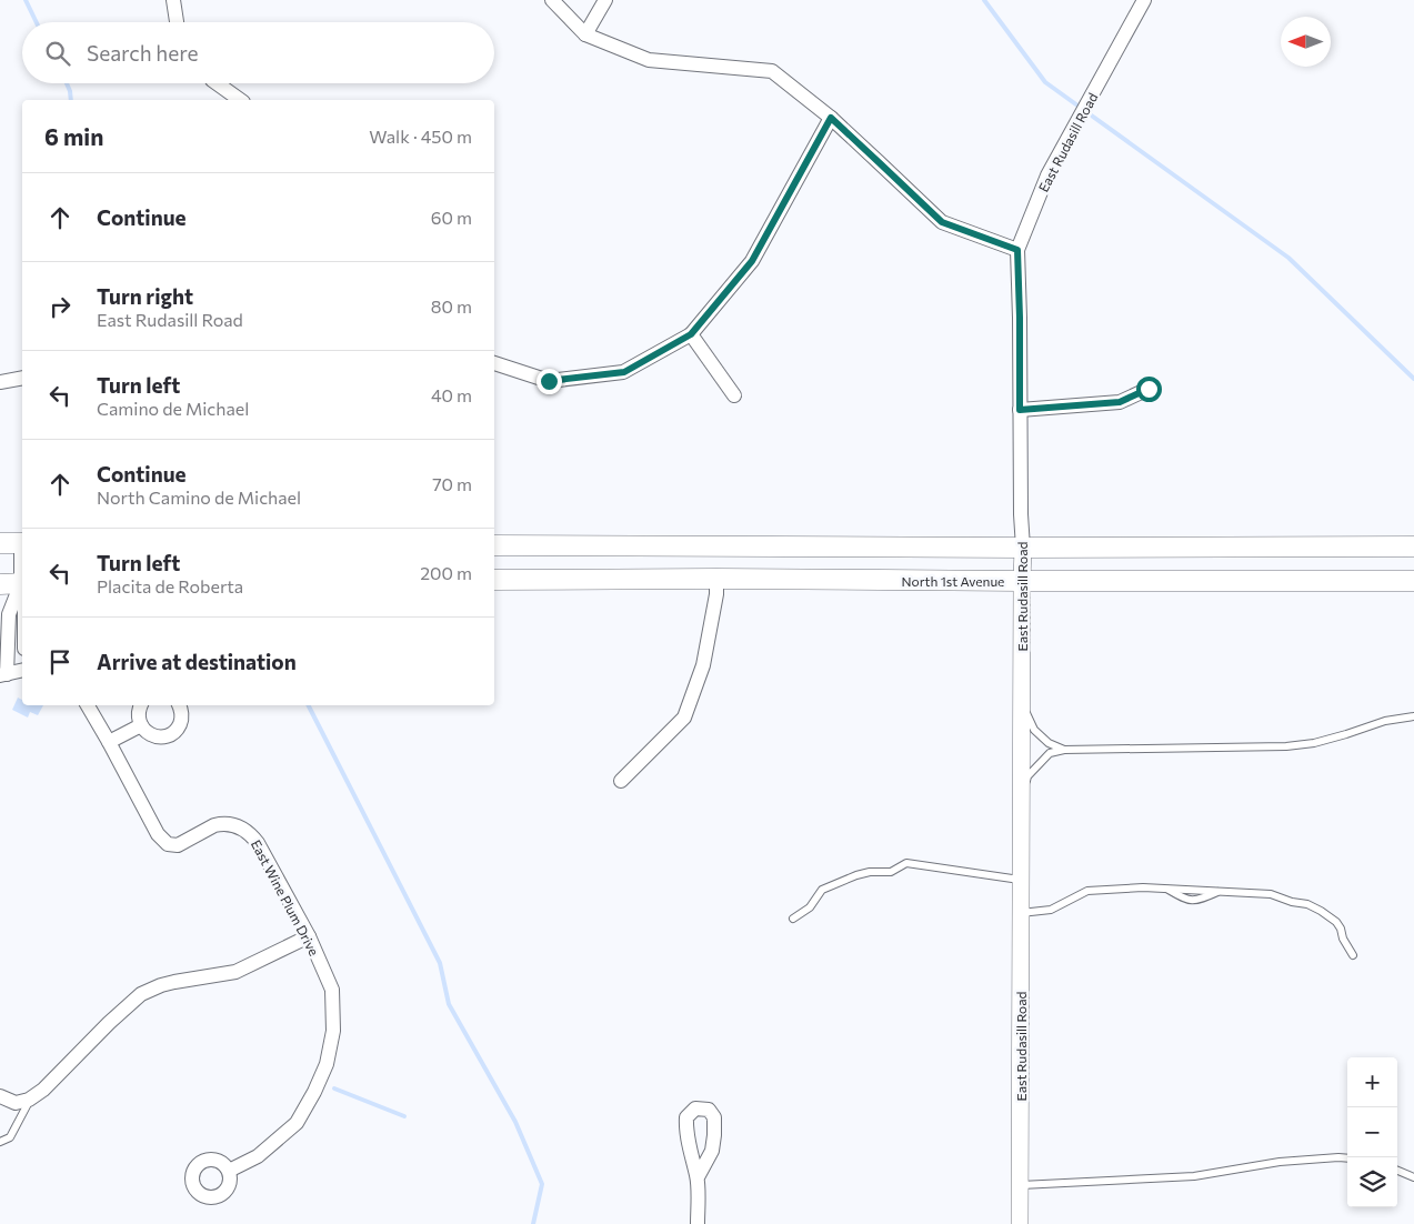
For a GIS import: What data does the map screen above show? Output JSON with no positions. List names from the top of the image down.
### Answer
{
  "streets": {
    "main road": ["North 1st Avenue"],
    "street": ["East Rudasill Road", "East Wine Plum Drive"]
  },
  "crossings": [
    ["East Rudasill Road", "North 1st Avenue"]
  ],
  "north": "left",
  "page": {
    "search": "Search here",
    "heading": ["6 min", "Walk · 450 m"],
    "list": [
      ["Continue", "60 m"],
      ["Turn right", "East Rudasill Road", "80 m"],
      ["Turn left", "Camino de Michael", "40 m"],
      ["Continue", "North Camino de Michael", "70 m"],
      ["Turn left", "Placita de Roberta", "200 m"],
      "Arrive at destination"
    ],
    "map_buttons": ["+", "−"]
  }
}
